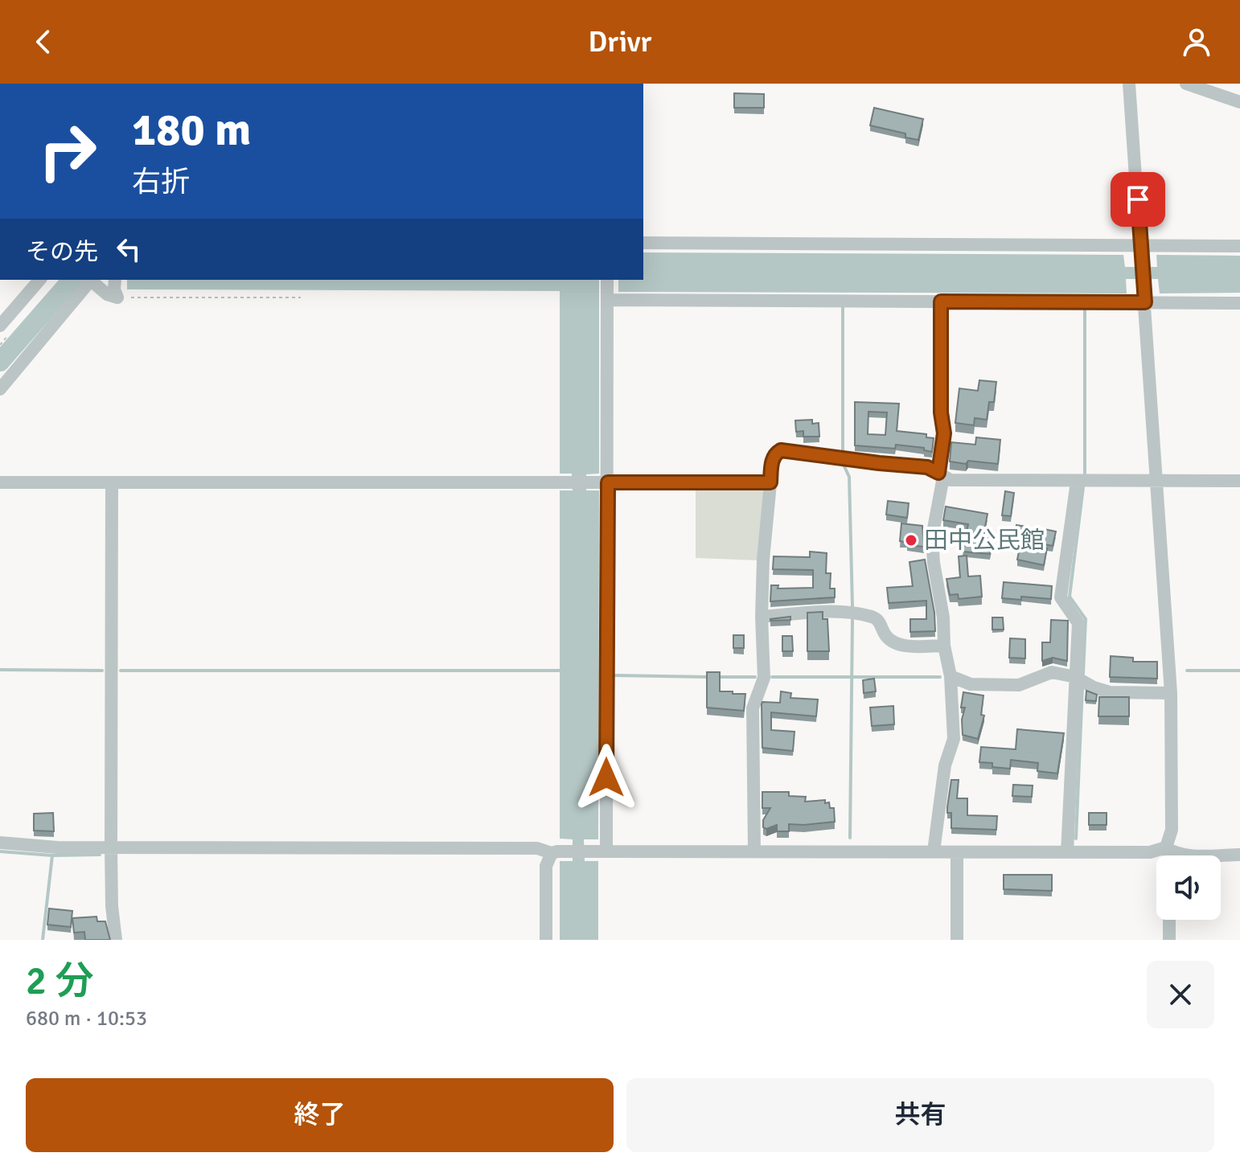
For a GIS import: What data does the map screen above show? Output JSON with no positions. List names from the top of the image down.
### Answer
{
  "places": ["田中公民館"],
  "page": {
    "header": "Drivr",
    "turn": ["180 m", "右折"],
    "then": "その先",
    "heading": ["2 分", "680 m · 10:53"],
    "buttons": ["終了", "共有"]
  }
}
